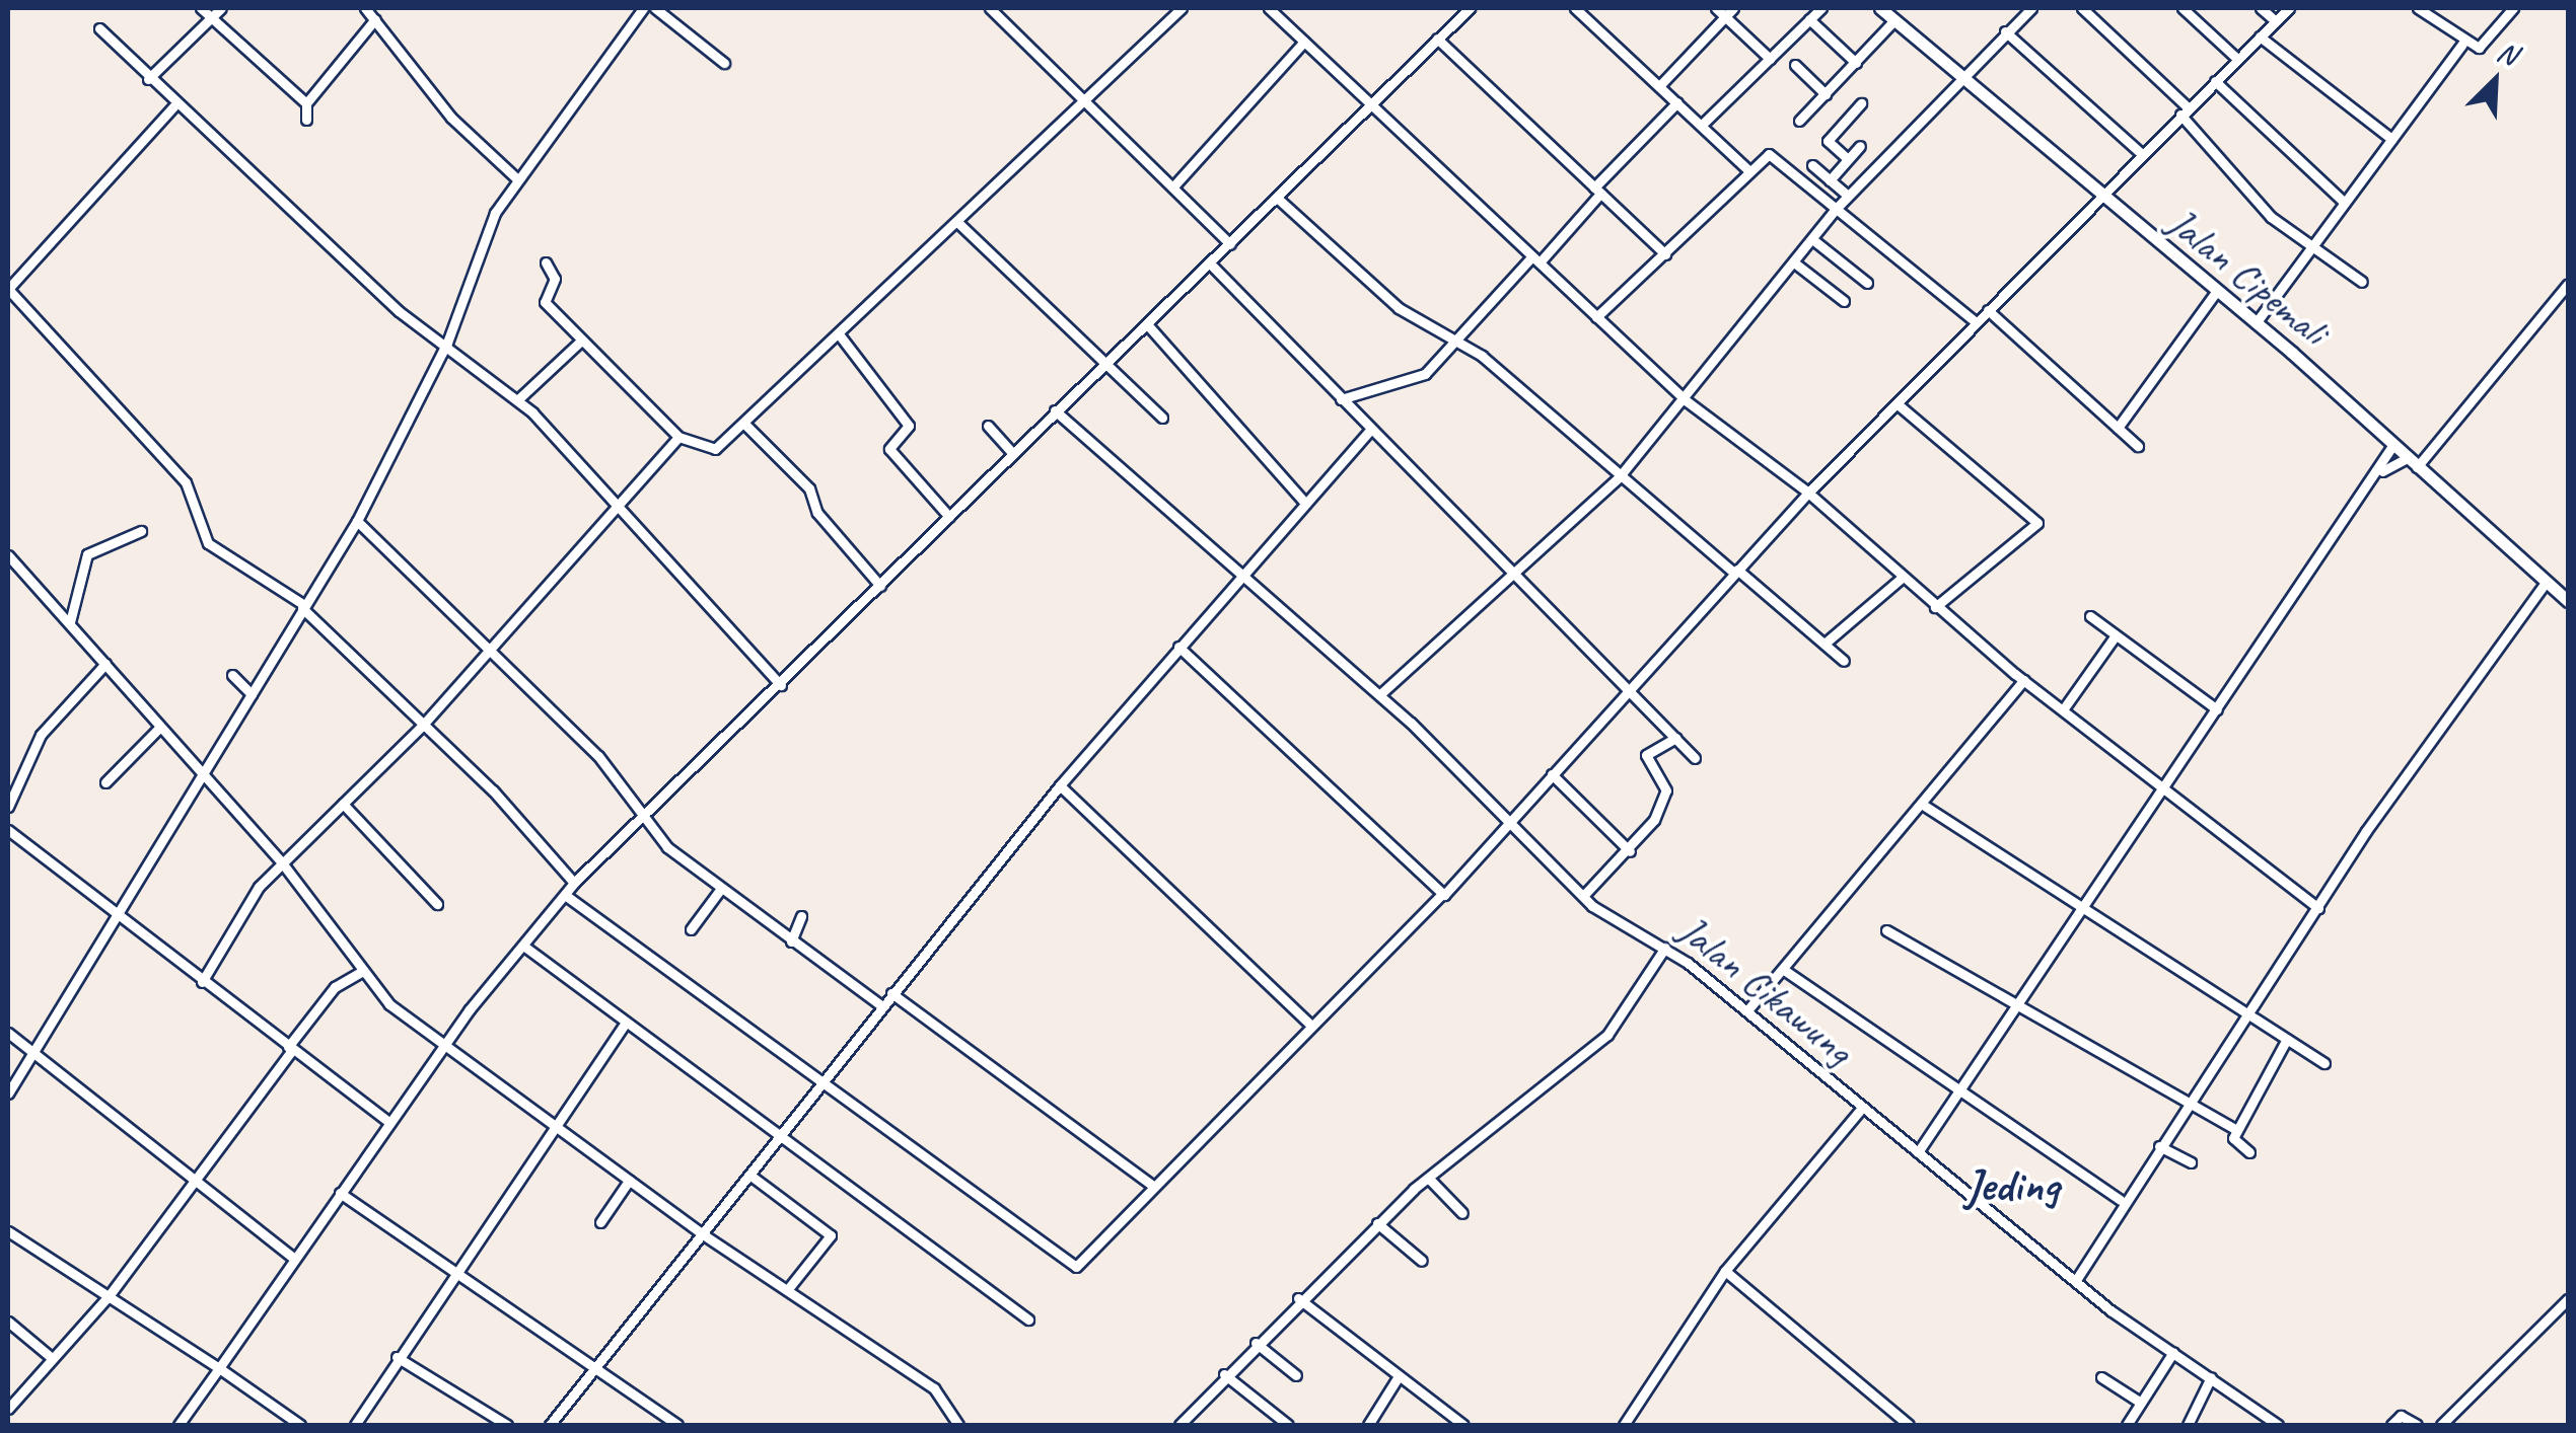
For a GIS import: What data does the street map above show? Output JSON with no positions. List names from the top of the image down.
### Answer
{
  "streets": {
    "main road": ["Jalan Cipemali"],
    "street": ["Jalan Cikawung"]
  },
  "districts": ["Jeding"],
  "north": "top right"
}
